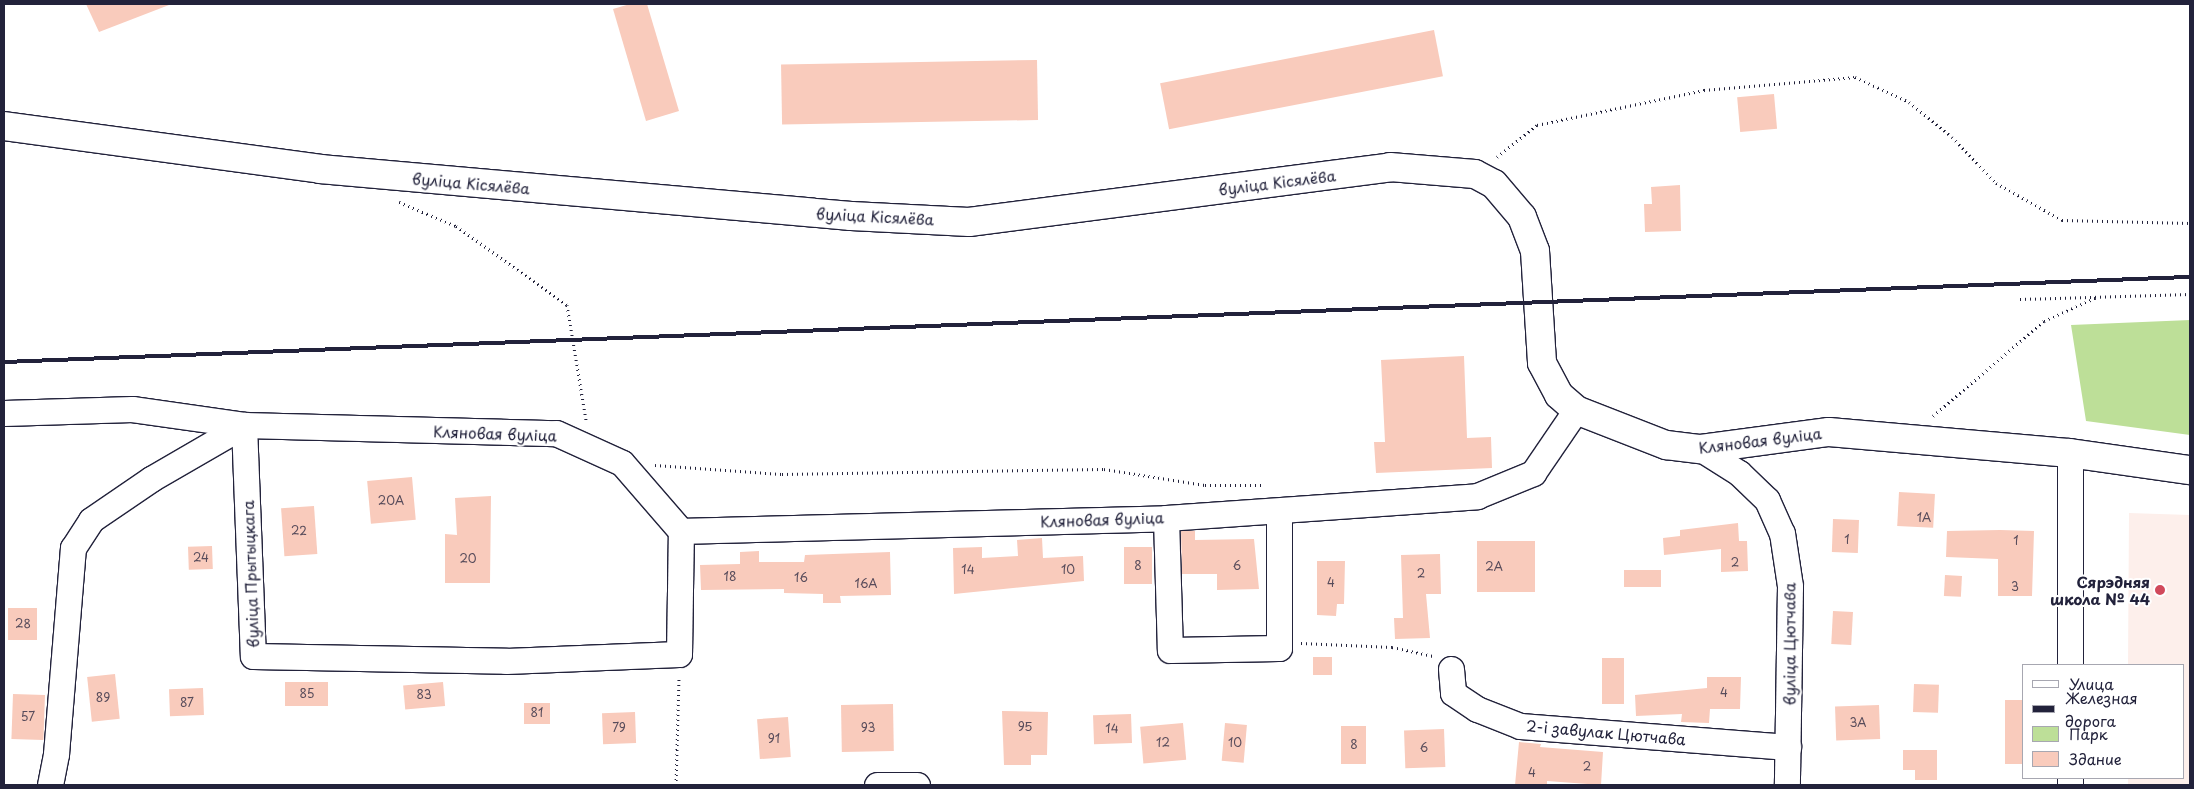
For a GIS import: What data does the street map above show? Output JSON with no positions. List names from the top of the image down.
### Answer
{
  "streets": {
    "street": [
      "вуліца Кісялёва",
      "Кляновая вуліца",
      "вуліца Прытыцкага",
      "вуліца Цютчава",
      "2-і завулак Цютчава"
    ]
  },
  "crossings": [
    ["вуліца Кісялёва", "Кляновая вуліца"],
    ["Кляновая вуліца", "вуліца Прытыцкага"],
    ["Кляновая вуліца", "вуліца Цютчава"],
    ["вуліца Цютчава", "2-і завулак Цютчава"]
  ],
  "places": ["Сярэдняя школа № 44"],
  "house_numbers": [
    "20А",
    "1А",
    "22",
    "1",
    "1",
    "24",
    "20",
    "2",
    "8",
    "6",
    "2А",
    "14",
    "10",
    "2",
    "18",
    "16",
    "4",
    "16А",
    "3",
    "28",
    "4",
    "85",
    "83",
    "89",
    "87",
    "81",
    "57",
    "3А",
    "95",
    "79",
    "93",
    "14",
    "91",
    "12",
    "10",
    "8",
    "6",
    "2",
    "4"
  ],
  "legend": [
    "Улица",
    "Железная дорога",
    "Парк",
    "Здание"
  ]
}
